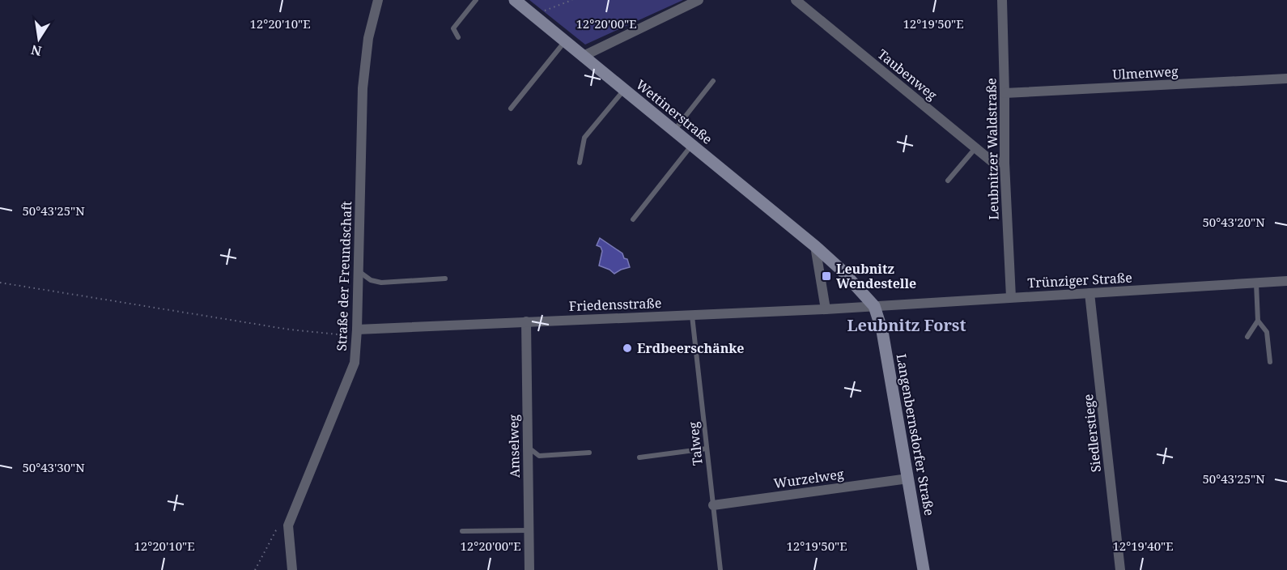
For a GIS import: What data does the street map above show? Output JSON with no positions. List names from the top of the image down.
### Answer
{
  "streets": {
    "street": [
      "Ulmenweg",
      "Taubenweg",
      "Wettinerstraße",
      "Leubnitzer Waldstraße",
      "Straße der Freundschaft",
      "Trünziger Straße",
      "Friedensstraße",
      "Siedlerstiege",
      "Langenbernsdorfer Straße",
      "Amselweg",
      "Wurzelweg"
    ],
    "lane": ["Talweg"]
  },
  "crossings": [
    ["Ulmenweg", "Leubnitzer Waldstraße"],
    ["Taubenweg", "Leubnitzer Waldstraße"],
    ["Wettinerstraße", "Trünziger Straße"],
    ["Wettinerstraße", "Friedensstraße"],
    ["Wettinerstraße", "Langenbernsdorfer Straße"],
    ["Leubnitzer Waldstraße", "Trünziger Straße"],
    ["Straße der Freundschaft", "Friedensstraße"],
    ["Trünziger Straße", "Friedensstraße"],
    ["Trünziger Straße", "Siedlerstiege"],
    ["Trünziger Straße", "Langenbernsdorfer Straße"],
    ["Friedensstraße", "Langenbernsdorfer Straße"],
    ["Friedensstraße", "Talweg"],
    ["Friedensstraße", "Amselweg"],
    ["Langenbernsdorfer Straße", "Wurzelweg"],
    ["Talweg", "Wurzelweg"]
  ],
  "districts": ["Leubnitz Forst"],
  "places": {
    "transit": ["Leubnitz Wendestelle"],
    "other": ["Erdbeerschänke"]
  },
  "north": "bottom",
  "coordinates": [
    "12°20'10\"E",
    "12°20'00\"E",
    "12°19'50\"E",
    "50°43'25\"N",
    "50°43'20\"N",
    "50°43'30\"N",
    "12°19'40\"E"
  ]
}
